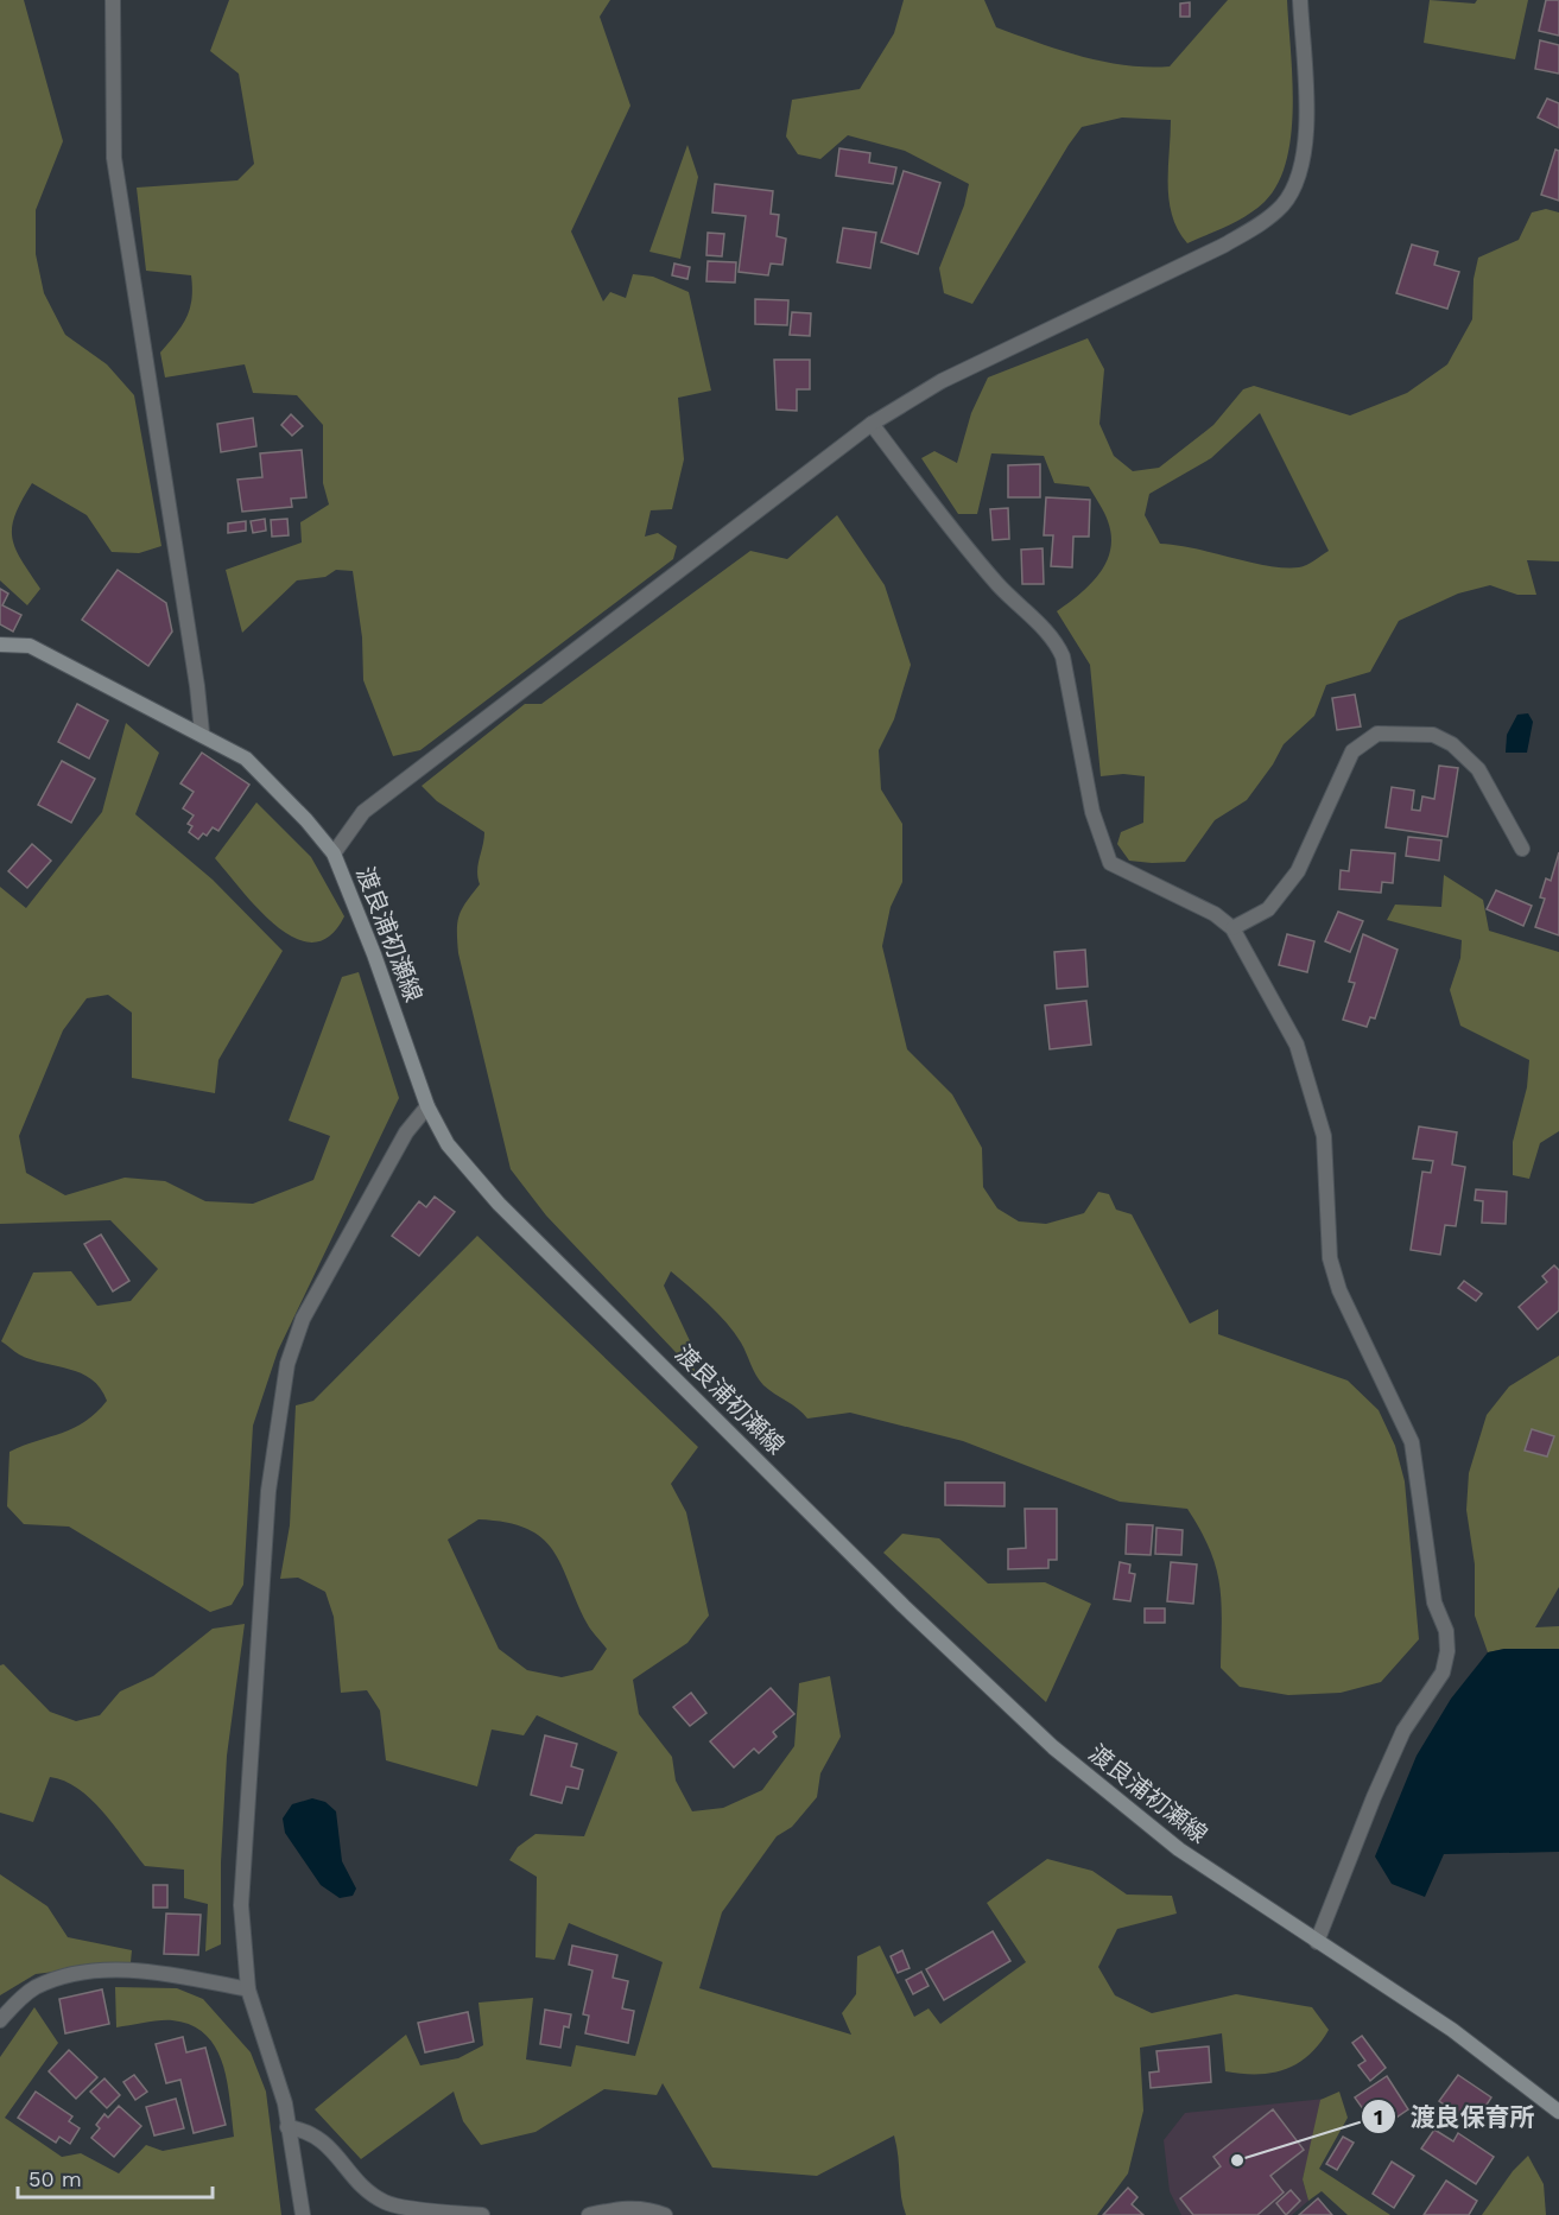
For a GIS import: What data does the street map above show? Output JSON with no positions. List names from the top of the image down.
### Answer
{
  "streets": {
    "main road": ["渡良浦初瀬線"]
  },
  "places": ["渡良保育所"],
  "scale_bar": "50 m"
}
